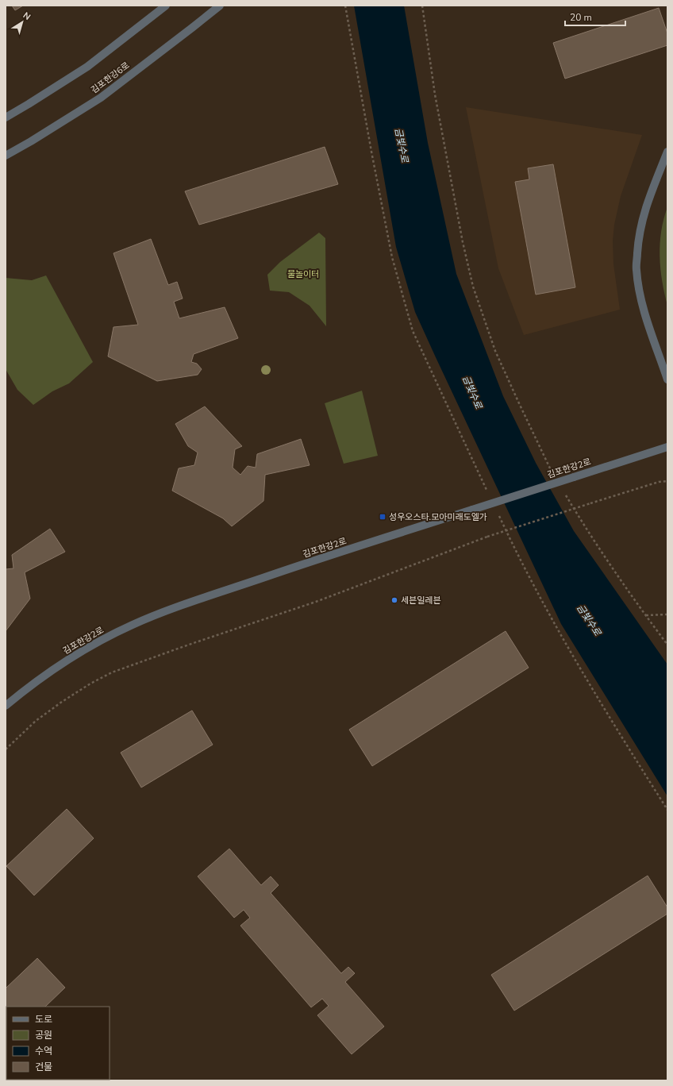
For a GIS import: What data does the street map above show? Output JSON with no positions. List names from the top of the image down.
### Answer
{
  "streets": {
    "street": ["김포한강6로", "김포한강2로"]
  },
  "water": ["금빛수로"],
  "parks": ["물놀이터"],
  "places": {
    "transit": ["성우오스타.모아미래도엘가"],
    "other": ["세븐일레븐"]
  },
  "legend": [
    "도로",
    "공원",
    "수역",
    "건물"
  ],
  "scale_bar": "20 m",
  "north": "top right"
}
